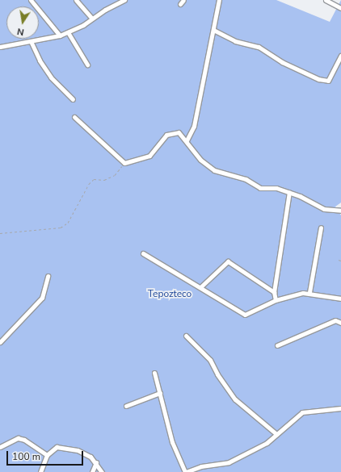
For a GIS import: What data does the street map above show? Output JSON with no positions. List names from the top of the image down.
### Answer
{
  "parks": ["Tepozteco"],
  "scale_bar": "100 m",
  "north": "bottom"
}
